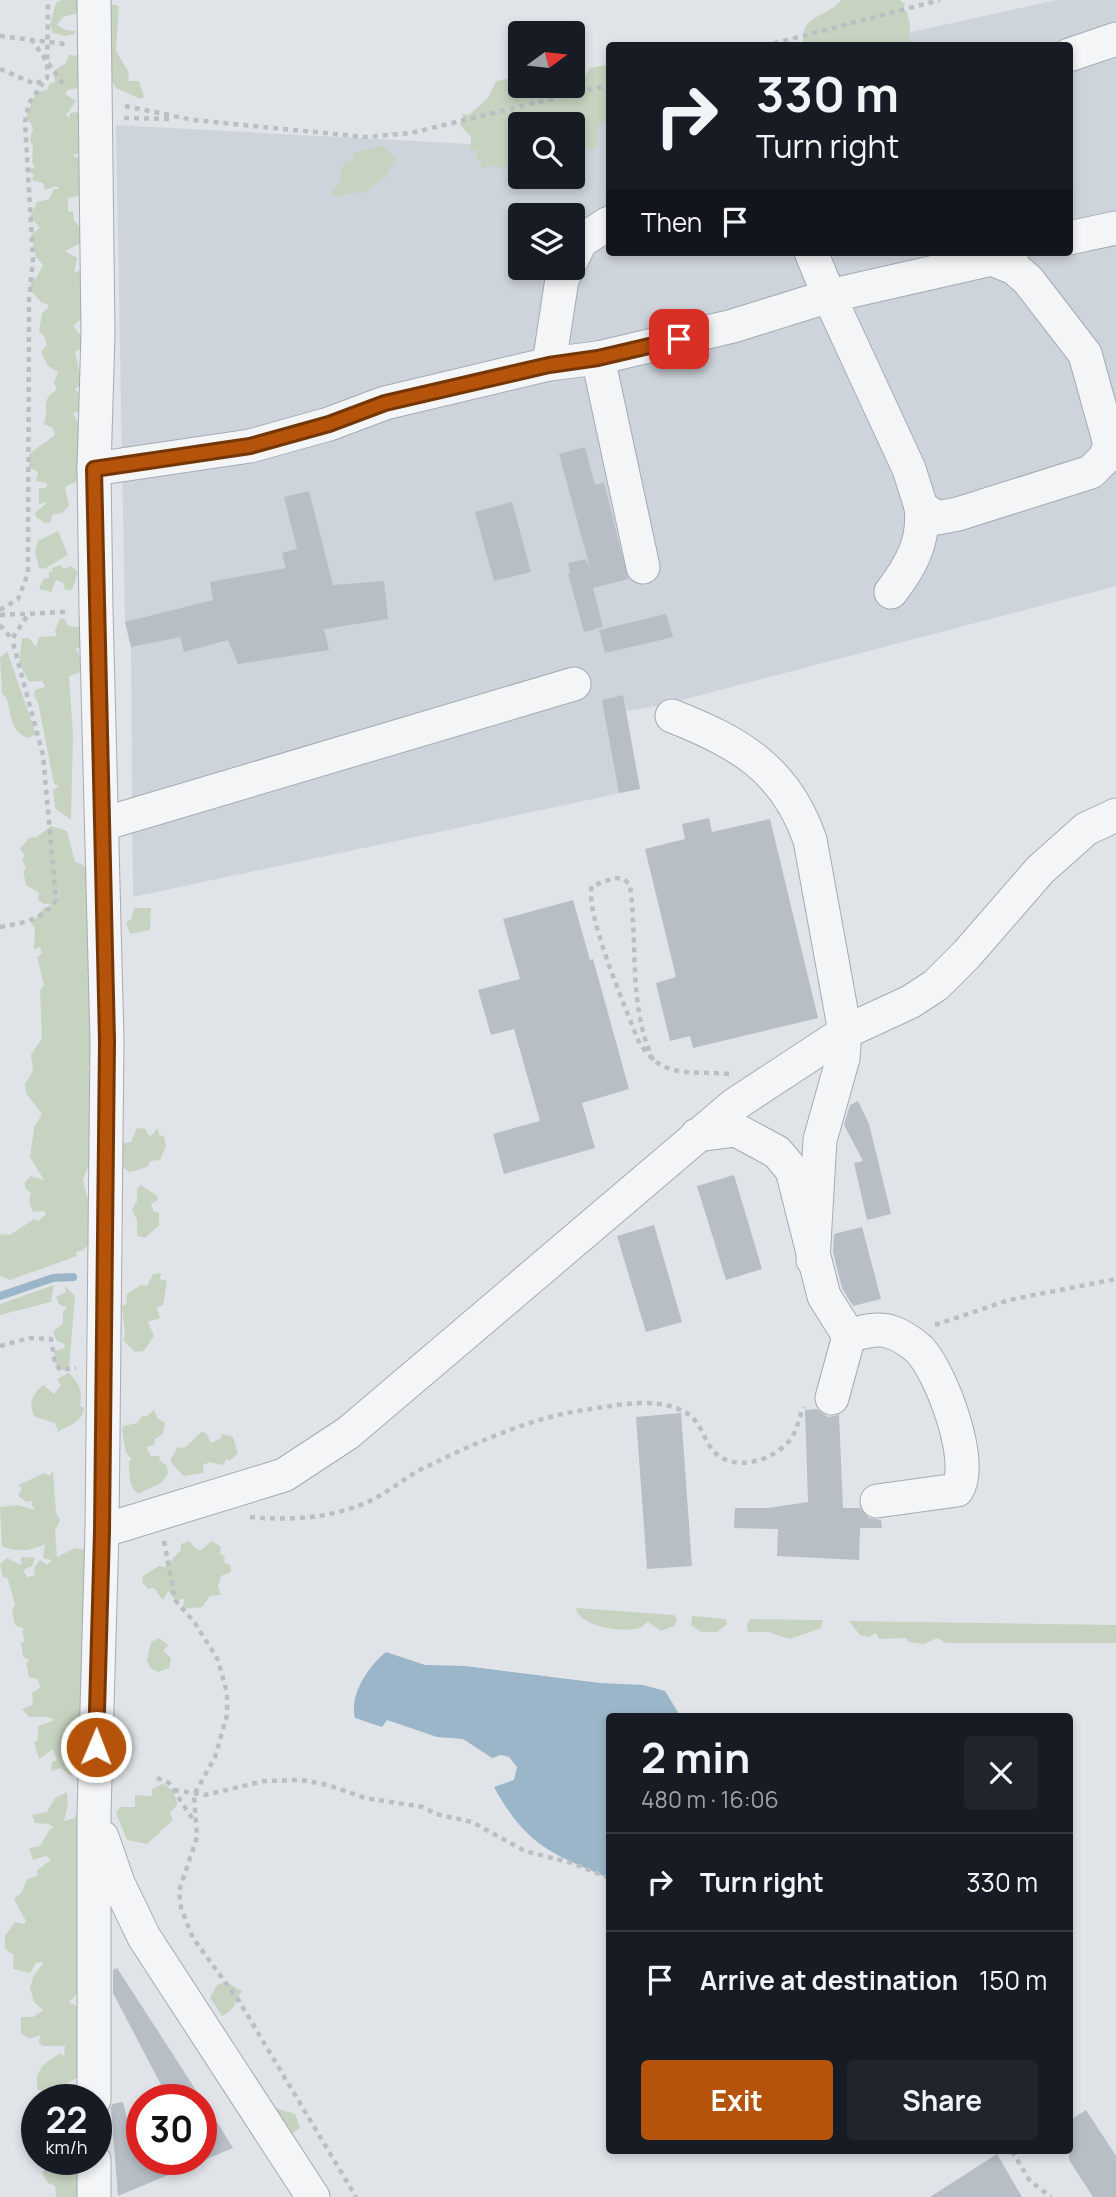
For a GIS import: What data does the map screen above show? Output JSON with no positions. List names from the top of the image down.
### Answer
{
  "north": "right",
  "page": {
    "turn": ["330 m", "Turn right"],
    "then": "Then",
    "heading": ["2 min", "480 m · 16:06"],
    "list": [
      {
        "name": "Turn right",
        "value": "330 m"
      },
      {
        "name": "Arrive at destination",
        "value": "150 m"
      }
    ],
    "buttons": ["Exit", "Share"],
    "speed": "22 km/h",
    "limit": "30"
  }
}
